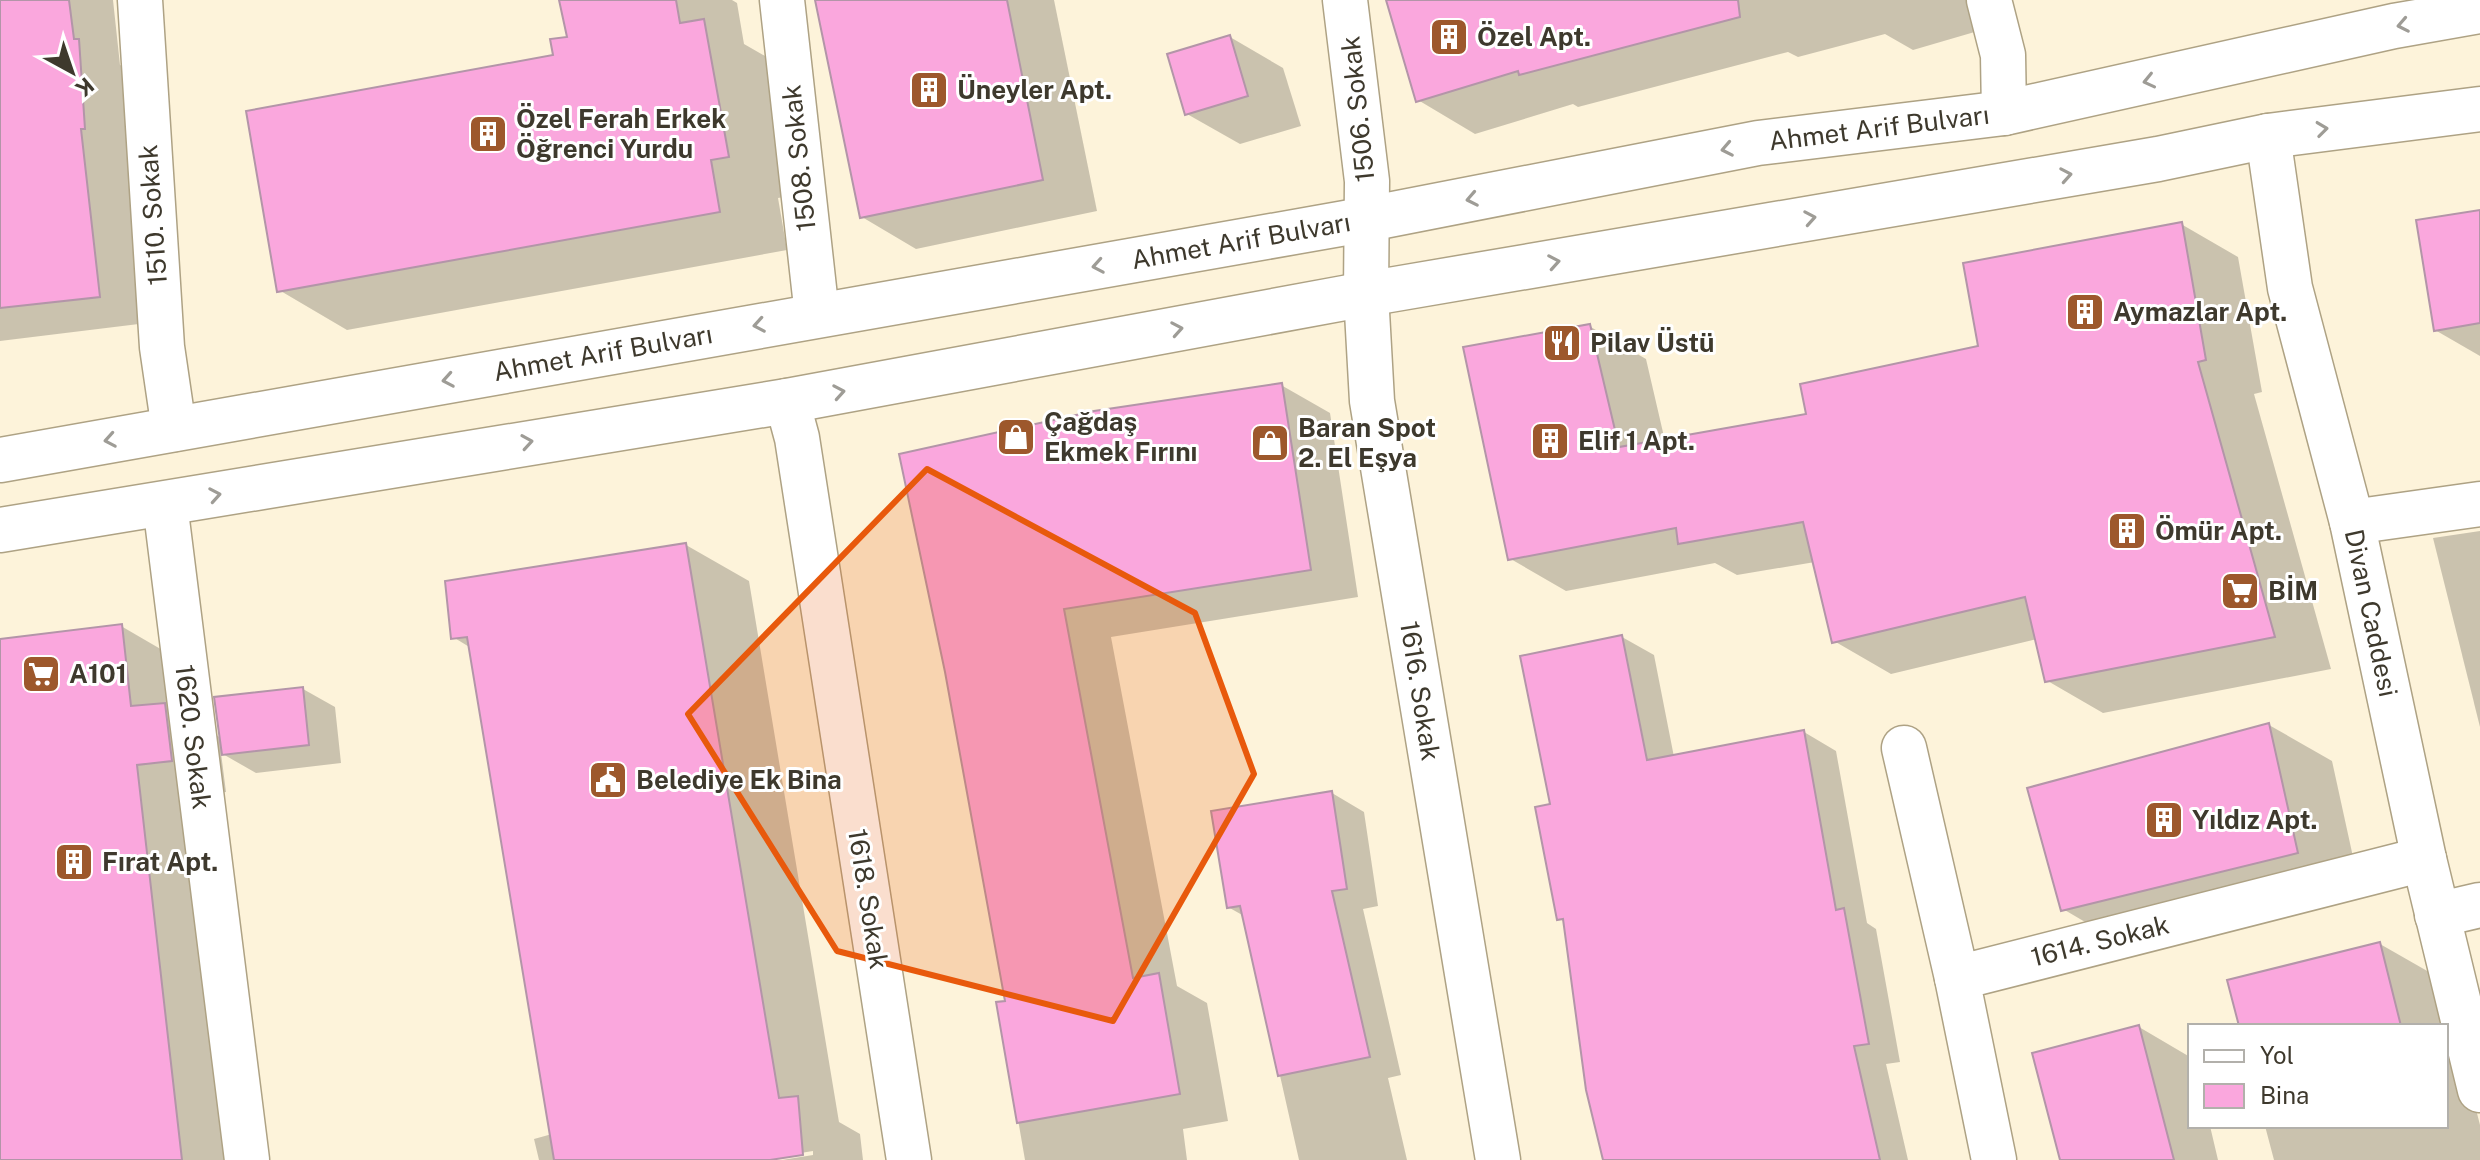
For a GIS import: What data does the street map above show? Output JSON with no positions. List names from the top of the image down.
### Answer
{
  "streets": {
    "street": [
      "1506. Sokak",
      "Ahmet Arif Bulvarı",
      "1508. Sokak",
      "1510. Sokak",
      "Divan Caddesi",
      "1616. Sokak",
      "1620. Sokak",
      "1618. Sokak",
      "1614. Sokak"
    ]
  },
  "crossings": [
    ["1506. Sokak", "Ahmet Arif Bulvarı"],
    ["1506. Sokak", "1616. Sokak"],
    ["Ahmet Arif Bulvarı", "1508. Sokak"],
    ["Ahmet Arif Bulvarı", "1510. Sokak"],
    ["Ahmet Arif Bulvarı", "1616. Sokak"],
    ["Divan Caddesi", "1614. Sokak"]
  ],
  "places": {
    "building": [
      "Özel Apt.",
      "Üneyler Apt.",
      "Özel Ferah Erkek Öğrenci Yurdu",
      "Aymazlar Apt.",
      "Elif 1 Apt.",
      "Ömür Apt.",
      "Yıldız Apt.",
      "Fırat Apt."
    ],
    "restaurant": ["Pilav Üstü"],
    "shop": ["Çağdaş Ekmek Fırını", "Baran Spot 2. El Eşya"],
    "supermarket": ["BİM", "A101"],
    "public building": ["Belediye Ek Bina"]
  },
  "legend": ["Yol", "Bina"],
  "north": "bottom right"
}
